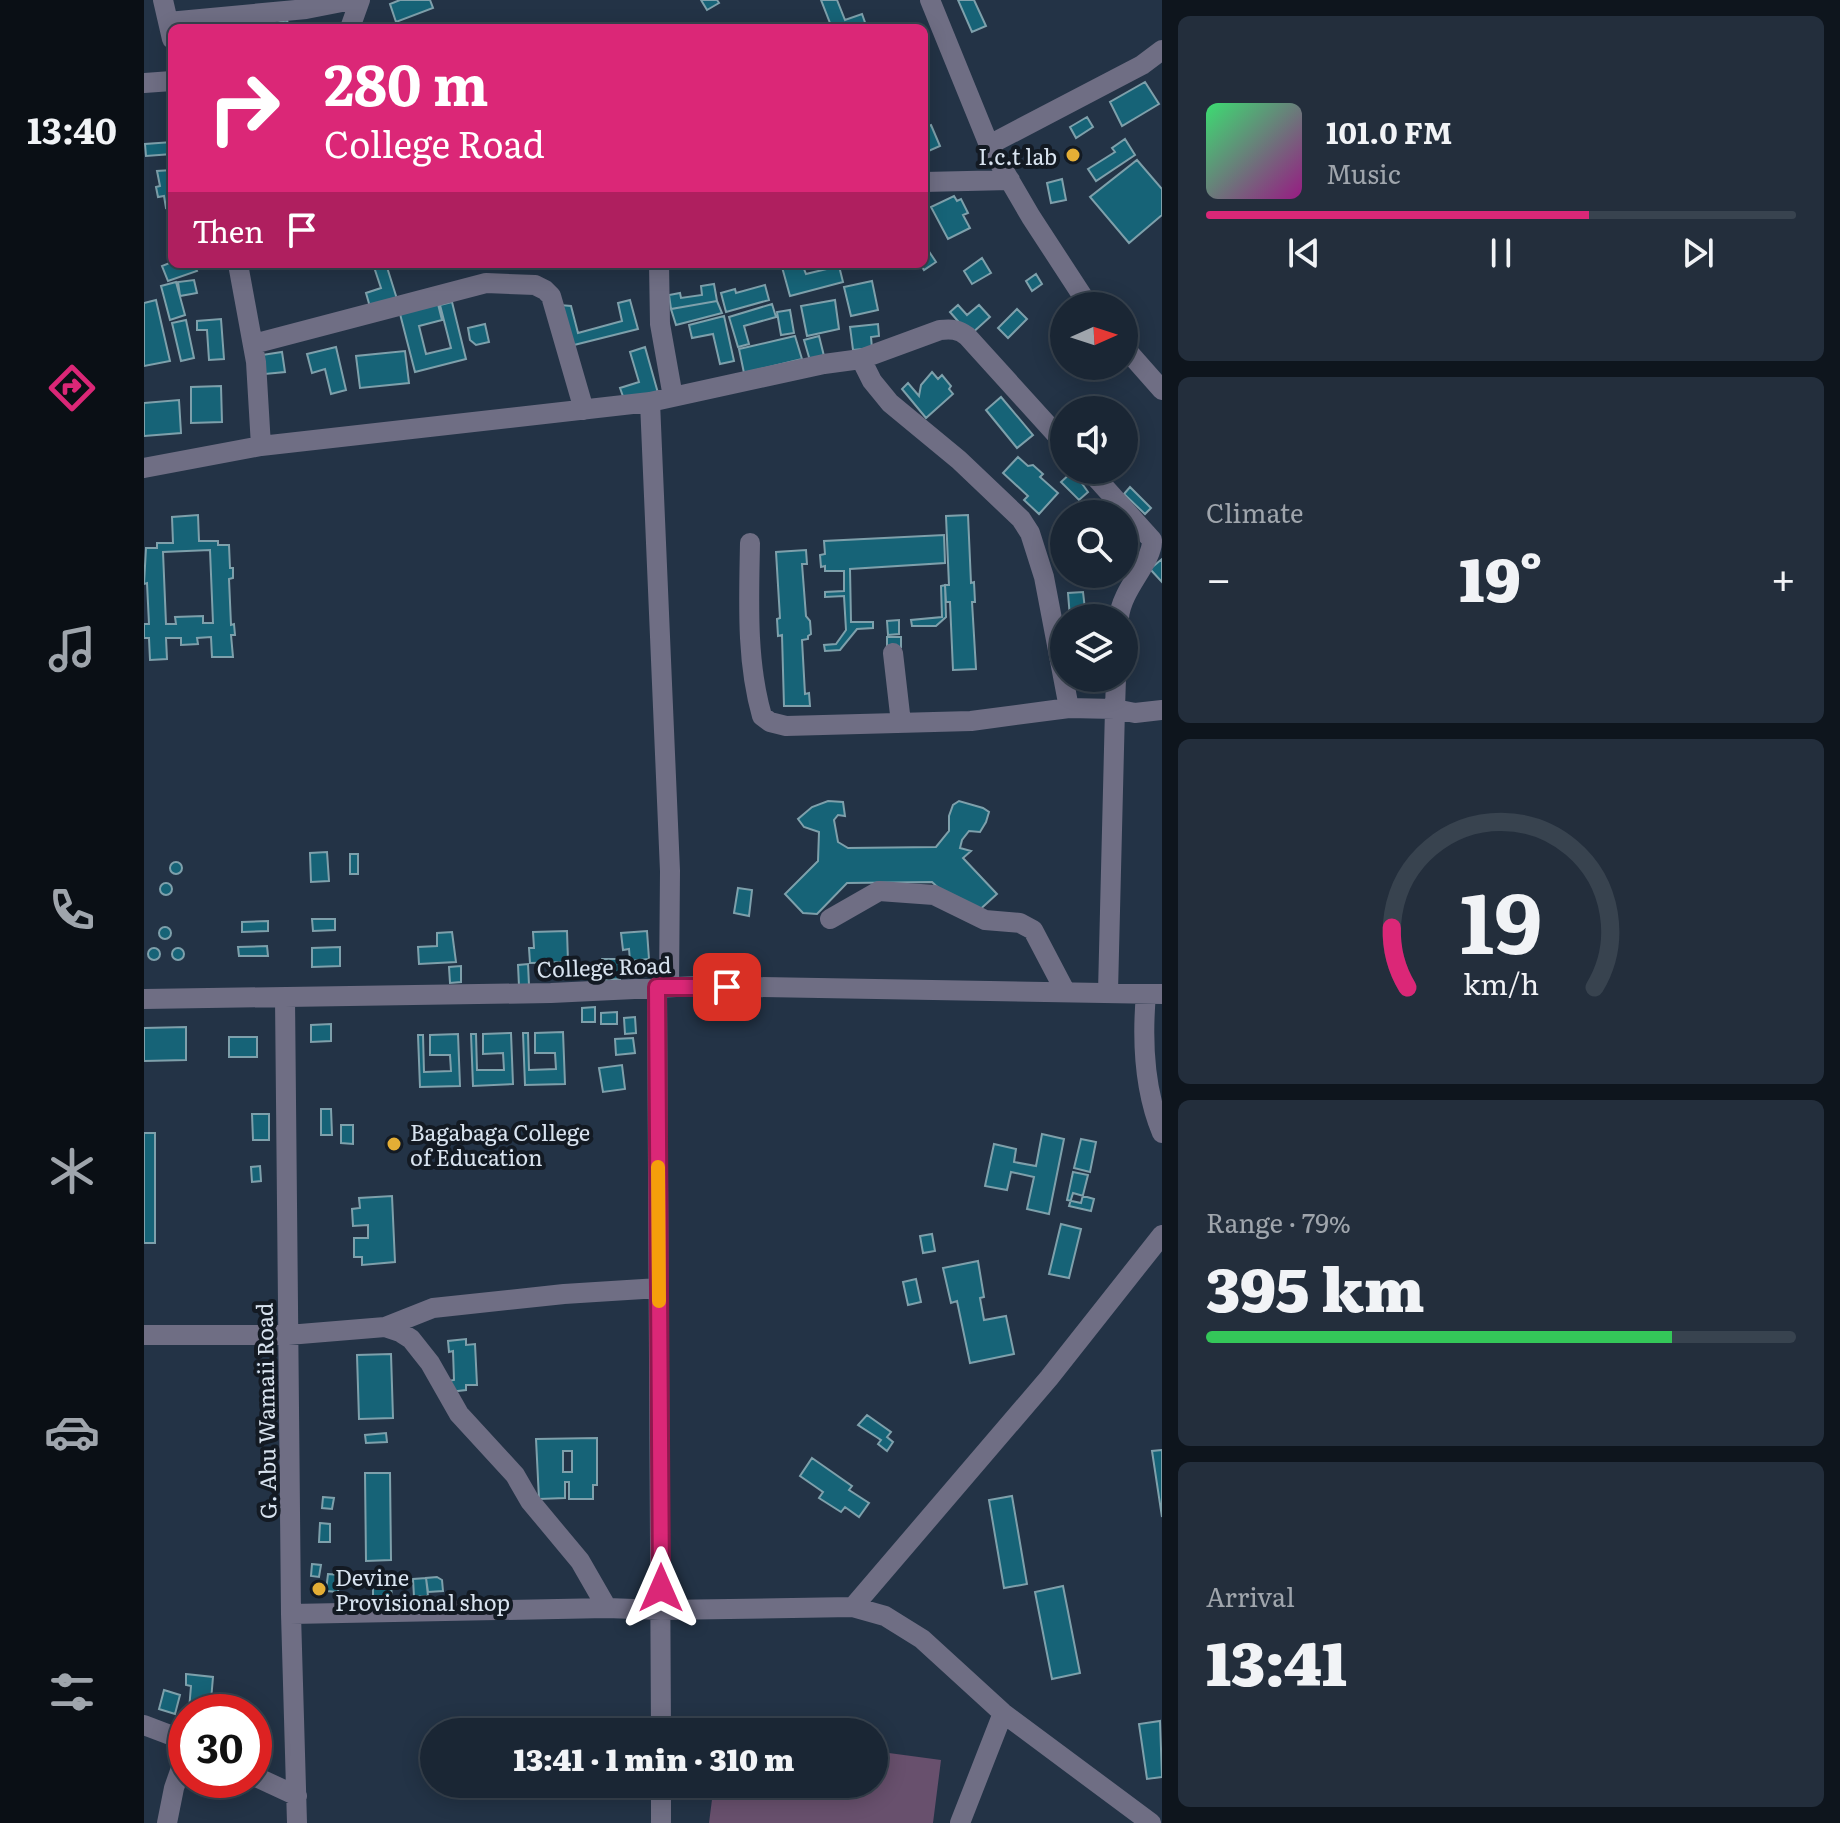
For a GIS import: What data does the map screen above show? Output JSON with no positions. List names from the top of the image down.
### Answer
{
  "streets": {
    "street": ["College Road", "G. Abu Wamaii Road"]
  },
  "crossings": [
    ["College Road", "G. Abu Wamaii Road"]
  ],
  "places": ["I.c.t lab", "Bagabaga College of Education", "Devine Provisional shop"],
  "north": "right",
  "page": {
    "tabs": "13:40",
    "turn": ["280 m", "College Road"],
    "song": ["101.0 FM", "Music"],
    "then": "Then",
    "tile": [
      "Climate",
      ["Range · 79%", "395 km"],
      ["Arrival", "13:41"]
    ],
    "heat": ["−", "19°", "+"],
    "limit": "30",
    "trip": "13:41 · 1 min · 310 m",
    "gauge": ["19", "km/h"]
  }
}
